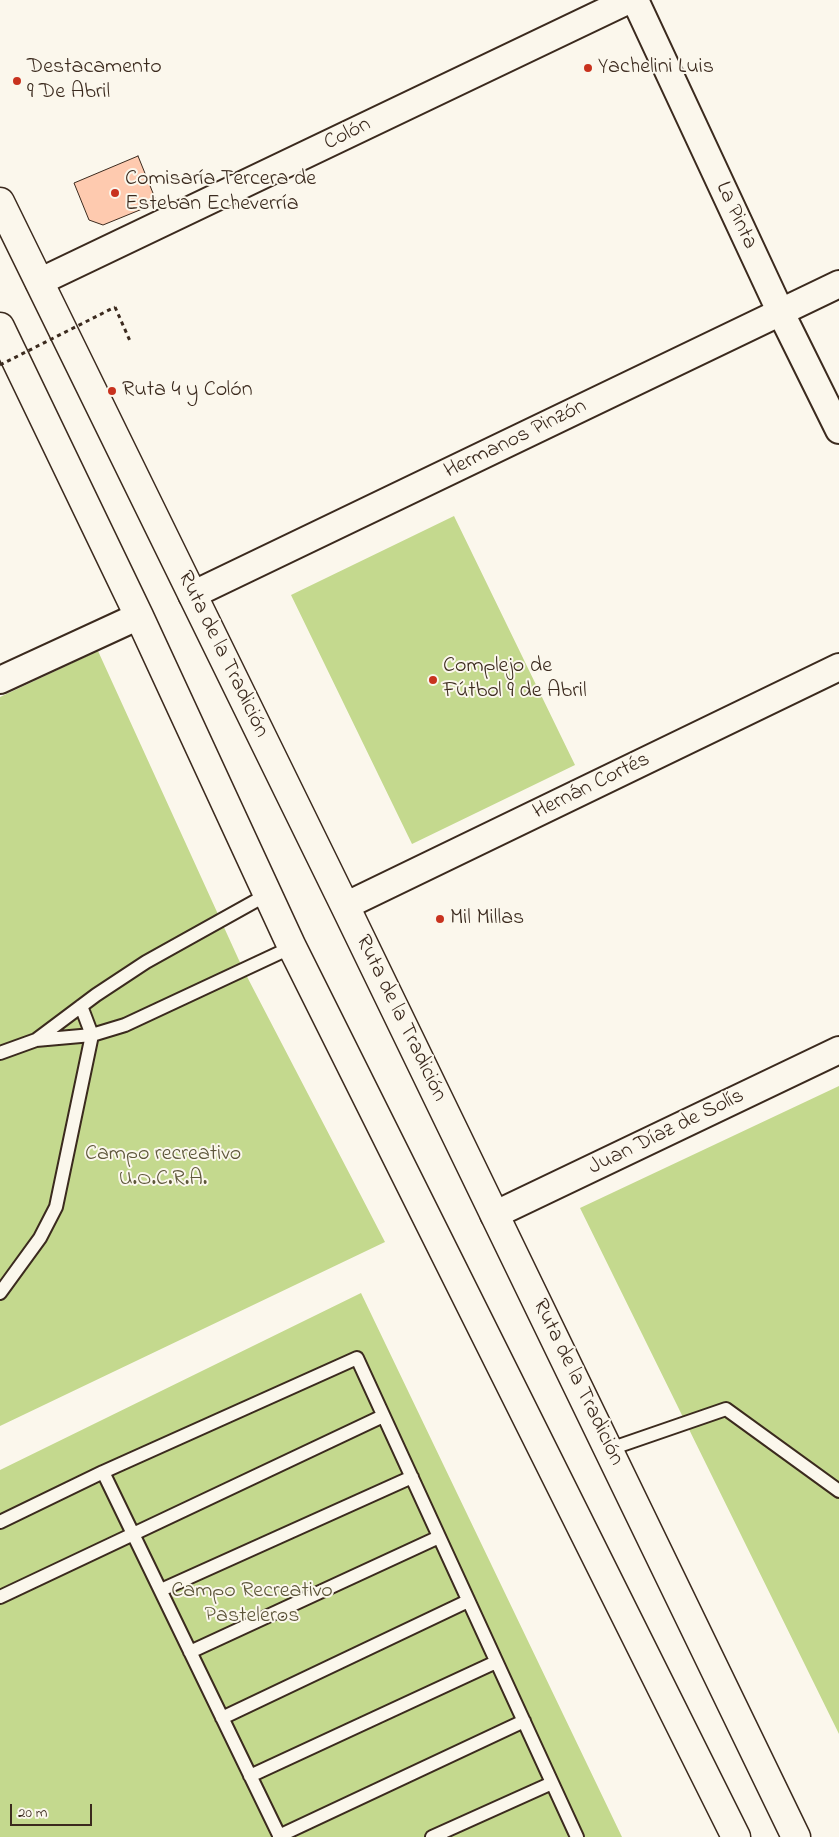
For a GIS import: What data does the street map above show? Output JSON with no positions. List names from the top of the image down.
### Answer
{
  "streets": {
    "main road": ["Ruta de la Tradición"],
    "street": [
      "Colón",
      "La Pinta",
      "Hermanos Pinzón",
      "Hernán Cortés",
      "Juan Díaz de Solís"
    ]
  },
  "crossings": [
    ["Colón", "Ruta de la Tradición"],
    ["La Pinta", "Hermanos Pinzón"],
    ["Hermanos Pinzón", "Ruta de la Tradición"],
    ["Ruta de la Tradición", "Hernán Cortés"],
    ["Ruta de la Tradición", "Juan Díaz de Solís"]
  ],
  "parks": ["Campo recreativo U.O.C.R.A.", "Campo Recreativo Pasteleros"],
  "places": [
    "Yachelini Luis",
    "Destacamento 9 De Abril",
    "Comisaría Tercera de Esteban Echeverría",
    "Ruta 4 y Colón",
    "Complejo de Fútbol 9 de Abril",
    "Mil Millas"
  ],
  "scale_bar": "20 m"
}
